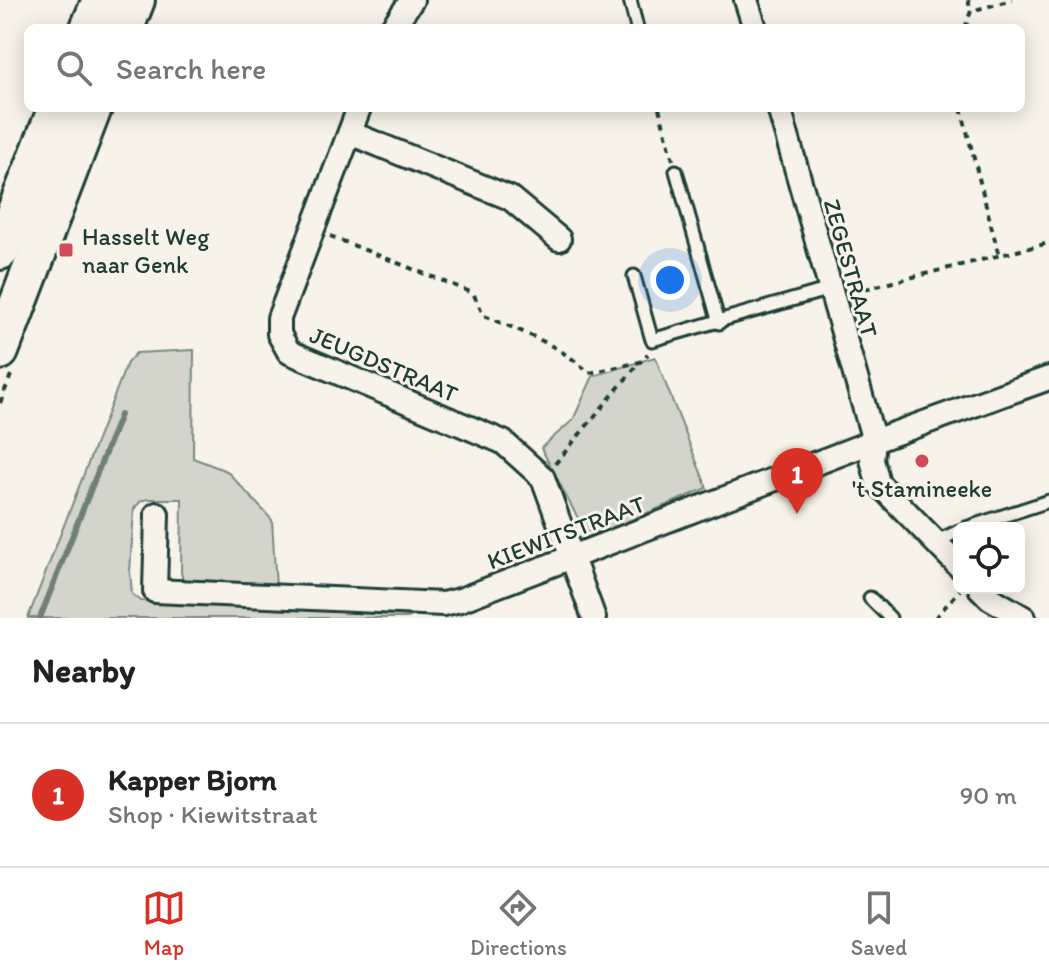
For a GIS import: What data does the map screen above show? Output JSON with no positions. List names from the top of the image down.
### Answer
{
  "streets": {
    "street": ["ZEGESTRAAT", "JEUGDSTRAAT", "KIEWITSTRAAT"]
  },
  "crossings": [
    ["ZEGESTRAAT", "KIEWITSTRAAT"],
    ["JEUGDSTRAAT", "KIEWITSTRAAT"]
  ],
  "places": {
    "transit": ["Hasselt Weg naar Genk"],
    "other": ["'t Stamineeke"]
  },
  "page": {
    "search": "Search here",
    "pins": "1",
    "heading": "Nearby",
    "list": [
      {
        "mark": "1",
        "name": "Kapper Bjorn",
        "note": "Shop · Kiewitstraat",
        "value": "90 m"
      }
    ],
    "nav": ["Map", "Directions", "Saved"]
  }
}
